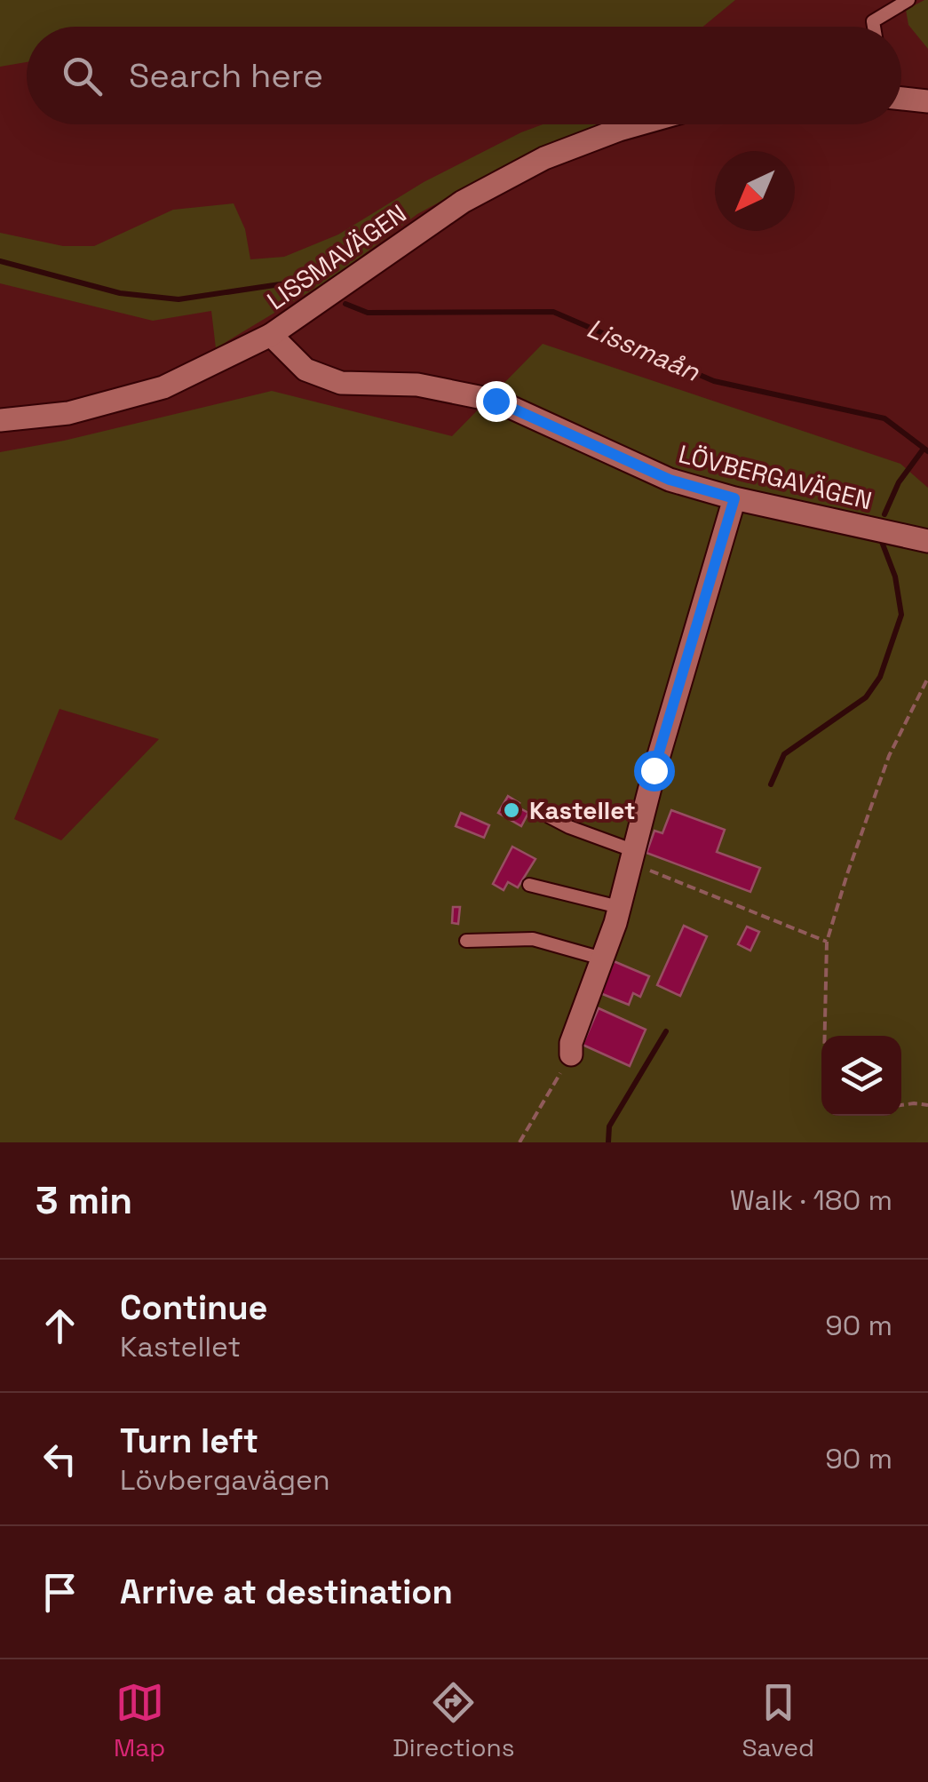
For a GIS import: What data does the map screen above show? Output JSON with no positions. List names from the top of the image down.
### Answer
{
  "streets": {
    "street": ["LISSMAVÄGEN", "LÖVBERGAVÄGEN"]
  },
  "crossings": [
    ["LISSMAVÄGEN", "LÖVBERGAVÄGEN"]
  ],
  "water": ["Lissmaån"],
  "places": ["Kastellet"],
  "north": "bottom left",
  "page": {
    "search": "Search here",
    "heading": ["3 min", "Walk · 180 m"],
    "list": [
      ["Continue", "Kastellet", "90 m"],
      ["Turn left", "Lövbergavägen", "90 m"],
      "Arrive at destination"
    ],
    "nav": ["Map", "Directions", "Saved"]
  }
}
